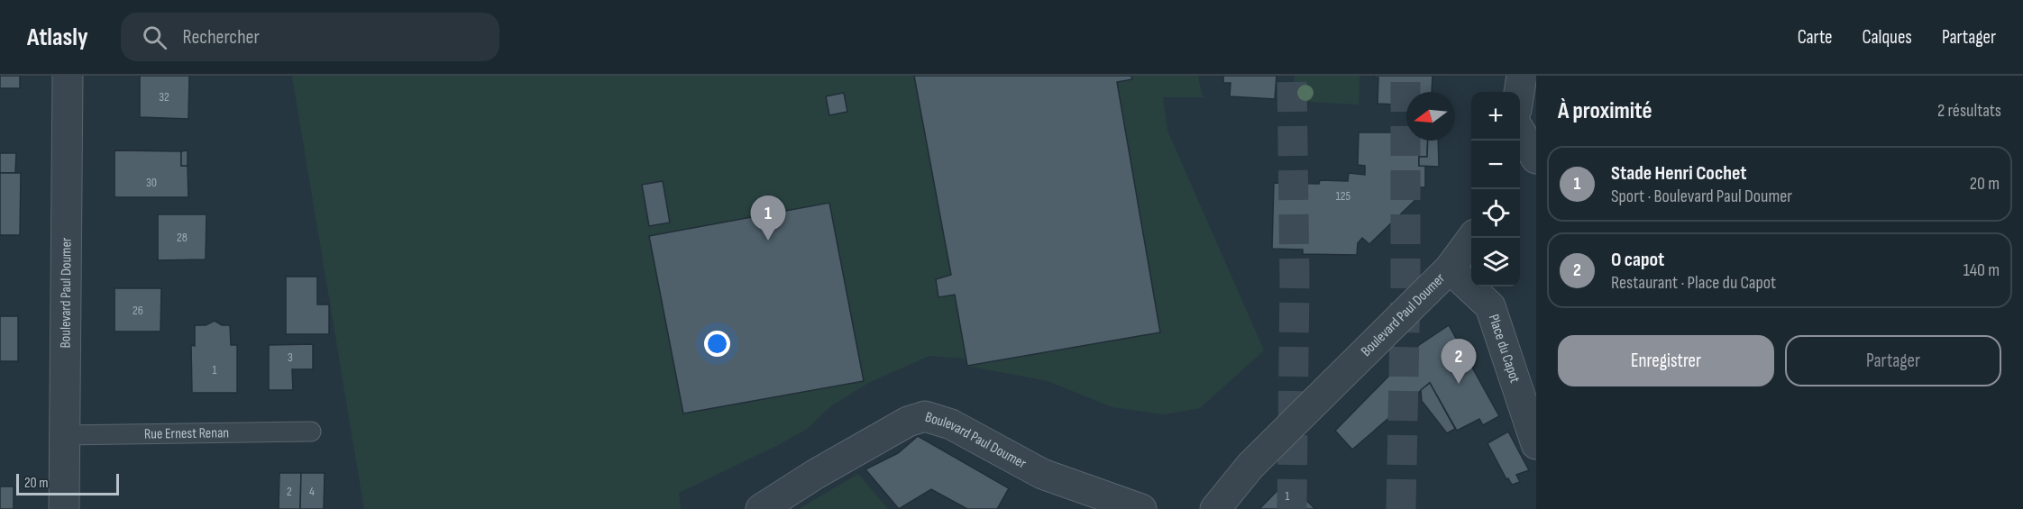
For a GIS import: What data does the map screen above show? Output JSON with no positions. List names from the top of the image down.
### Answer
{
  "streets": {
    "street": ["Boulevard Paul Doumer", "Place du Capot"],
    "lane": ["Rue Ernest Renan"]
  },
  "crossings": [
    ["Boulevard Paul Doumer", "Place du Capot"],
    ["Boulevard Paul Doumer", "Rue Ernest Renan"]
  ],
  "house_numbers": [
    "32",
    "30",
    "125",
    "28",
    "26",
    "3",
    "1",
    "2",
    "4",
    "1"
  ],
  "scale_bar": "20 m",
  "north": "left",
  "page": {
    "header": "Atlasly",
    "search": "Rechercher",
    "nav": ["Carte", "Calques", "Partager"],
    "heading": ["À proximité", "2 résultats"],
    "map_buttons": ["+", "−"],
    "list": [
      {
        "mark": "1",
        "name": "Stade Henri Cochet",
        "note": "Sport · Boulevard Paul Doumer",
        "value": "20 m"
      },
      {
        "mark": "2",
        "name": "O capot",
        "note": "Restaurant · Place du Capot",
        "value": "140 m"
      }
    ],
    "pins": ["1", "2"],
    "buttons": ["Enregistrer", "Partager"],
    "scale": "20 m"
  }
}
